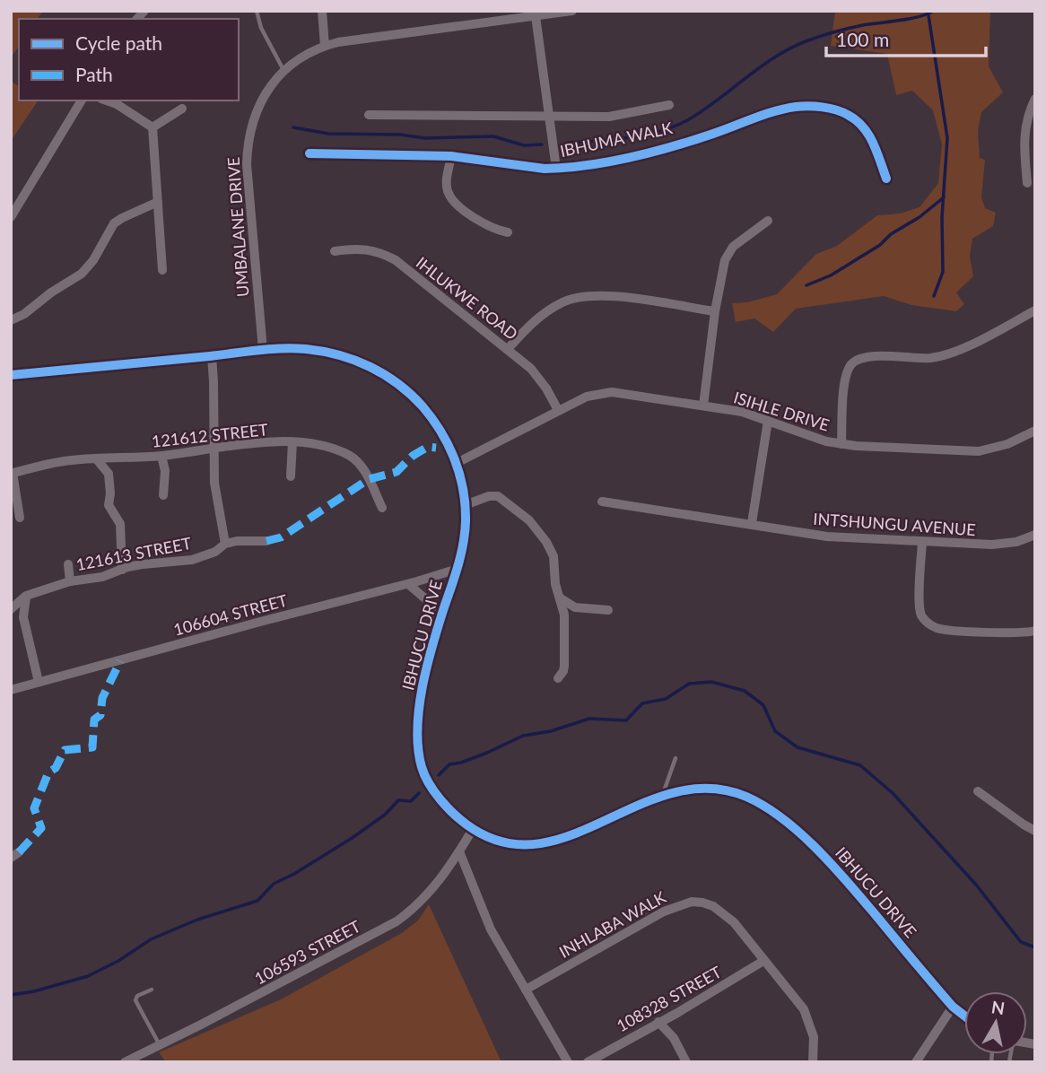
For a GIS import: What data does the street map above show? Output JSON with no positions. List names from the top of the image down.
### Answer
{
  "streets": {
    "street": [
      "IBHUMA WALK",
      "UMBALANE DRIVE",
      "IHLUKWE ROAD",
      "ISIHLE DRIVE",
      "121612 STREET",
      "INTSHUNGU AVENUE",
      "121613 STREET",
      "106604 STREET",
      "IBHUCU DRIVE",
      "INHLABA WALK",
      "106593 STREET",
      "108328 STREET"
    ]
  },
  "crossings": [
    ["IBHUMA WALK", "UMBALANE DRIVE"],
    ["UMBALANE DRIVE", "IBHUCU DRIVE"],
    ["IHLUKWE ROAD", "ISIHLE DRIVE"],
    ["ISIHLE DRIVE", "IBHUCU DRIVE"],
    ["106604 STREET", "IBHUCU DRIVE"],
    ["IBHUCU DRIVE", "106593 STREET"],
    ["INHLABA WALK", "108328 STREET"]
  ],
  "legend": ["Cycle path", "Path"],
  "scale_bar": "100 m",
  "north": "top"
}
